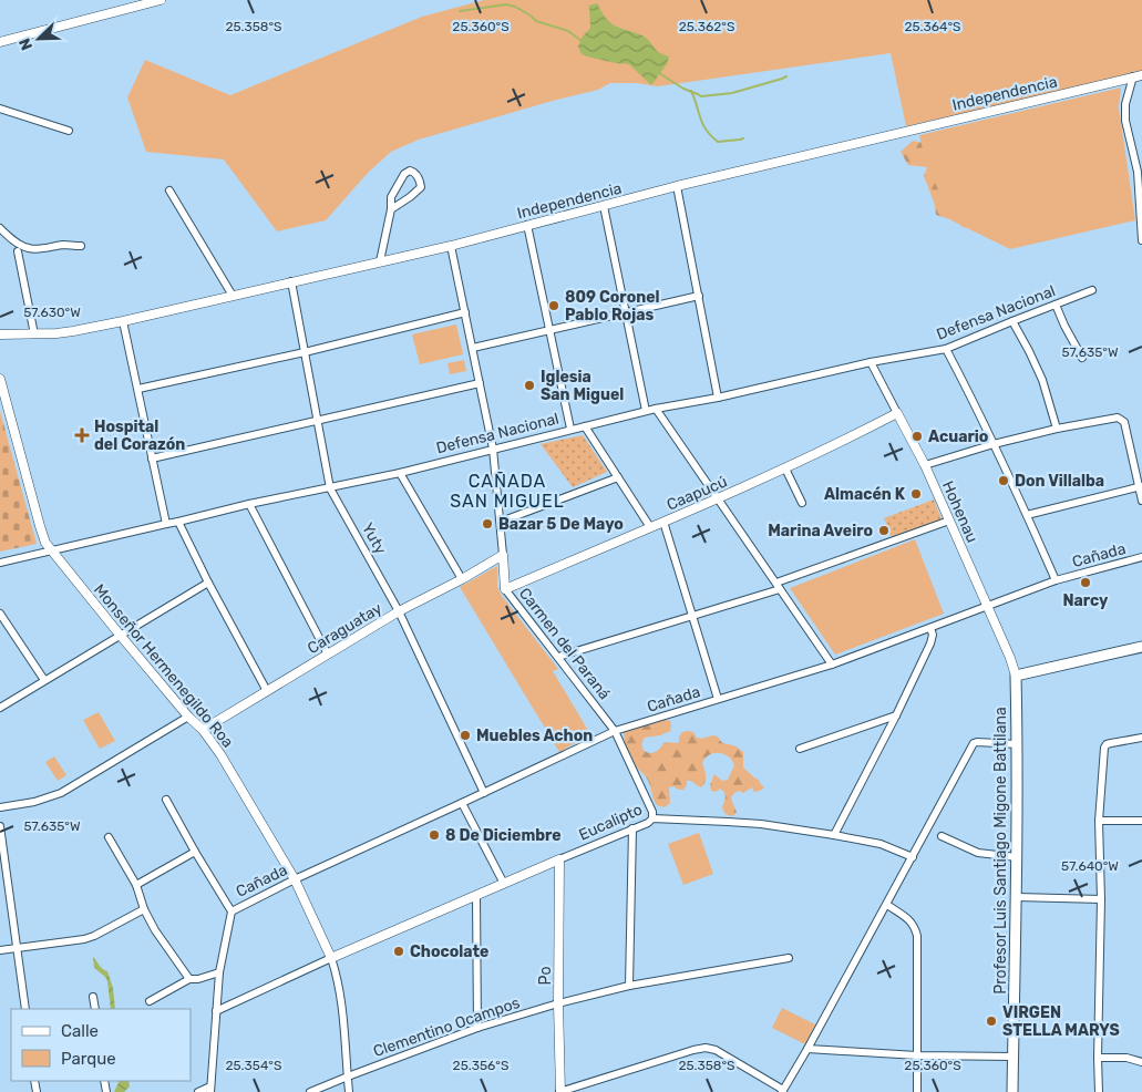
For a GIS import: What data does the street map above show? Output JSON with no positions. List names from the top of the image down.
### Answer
{
  "streets": {
    "main road": ["Profesor Luis Santiago Migone Battilana"],
    "street": [
      "Independencia",
      "Defensa Nacional",
      "Caapucú",
      "Hohenau",
      "Yuty",
      "Cañada",
      "Caraguatay",
      "Carmen del Paraná",
      "Monseñor Hermenegildo Roa",
      "Eucalipto",
      "Po",
      "Clementino Ocampos"
    ]
  },
  "crossings": [
    ["Independencia", "Yuty"],
    ["Independencia", "Carmen del Paraná"],
    ["Defensa Nacional", "Hohenau"],
    ["Defensa Nacional", "Yuty"],
    ["Defensa Nacional", "Carmen del Paraná"],
    ["Defensa Nacional", "Monseñor Hermenegildo Roa"],
    ["Caapucú", "Hohenau"],
    ["Caapucú", "Carmen del Paraná"],
    ["Hohenau", "Cañada"],
    ["Hohenau", "Profesor Luis Santiago Migone Battilana"],
    ["Yuty", "Cañada"],
    ["Yuty", "Caraguatay"],
    ["Cañada", "Carmen del Paraná"],
    ["Cañada", "Monseñor Hermenegildo Roa"],
    ["Caraguatay", "Carmen del Paraná"],
    ["Caraguatay", "Monseñor Hermenegildo Roa"],
    ["Carmen del Paraná", "Eucalipto"],
    ["Monseñor Hermenegildo Roa", "Eucalipto"],
    ["Monseñor Hermenegildo Roa", "Clementino Ocampos"],
    ["Eucalipto", "Po"],
    ["Po", "Clementino Ocampos"]
  ],
  "districts": ["CAÑADA SAN MIGUEL"],
  "places": {
    "other": [
      "809 Coronel Pablo Rojas",
      "Iglesia San Miguel",
      "Acuario",
      "Don Villalba",
      "Almacén K",
      "Bazar 5 De Mayo",
      "Marina Aveiro",
      "Narcy",
      "Muebles Achon",
      "8 De Diciembre",
      "Chocolate",
      "VIRGEN STELLA MARYS"
    ],
    "health": ["Hospital del Corazón"]
  },
  "legend": ["Calle", "Parque"],
  "north": "bottom left",
  "coordinates": [
    "25.358°S",
    "25.360°S",
    "25.362°S",
    "25.364°S",
    "57.630°W",
    "57.635°W",
    "57.640°W",
    "25.354°S",
    "25.356°S"
  ]
}
